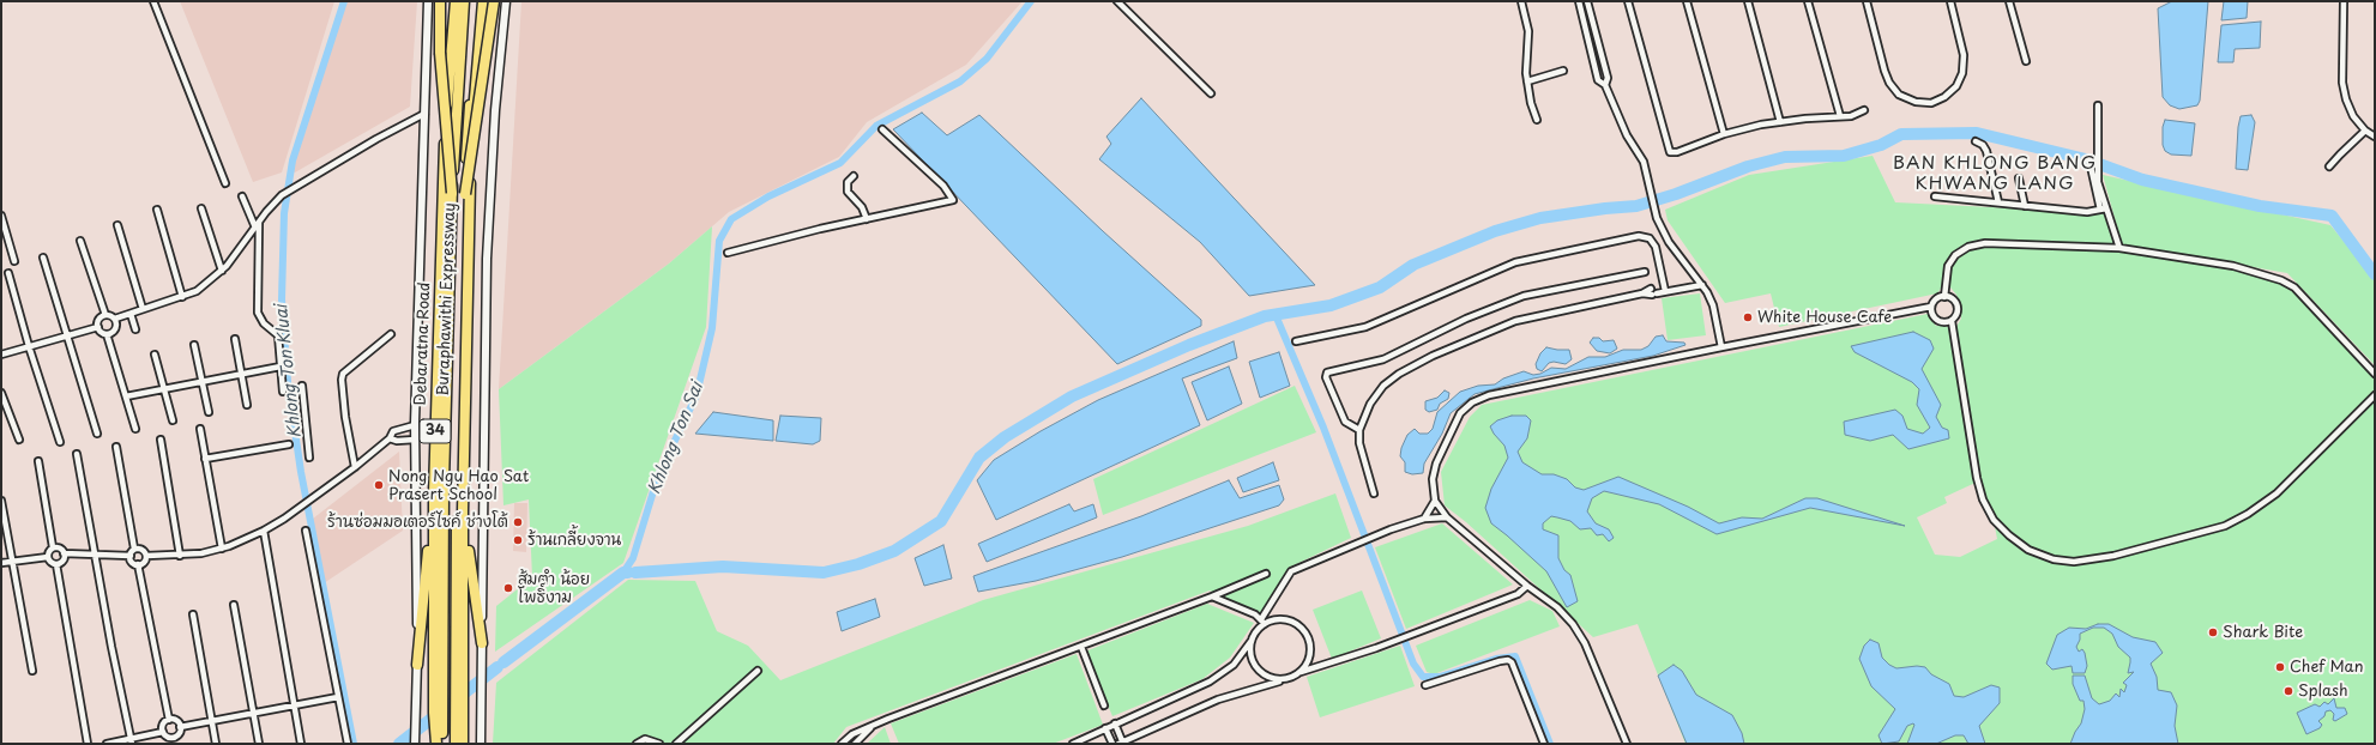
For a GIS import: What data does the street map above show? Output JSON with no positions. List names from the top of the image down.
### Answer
{
  "streets": {
    "highway": ["Buraphawithi Expressway", "Debaratna Road", "34"]
  },
  "districts": ["BAN KHLONG BANG KHWANG LANG"],
  "water": ["Khlong Ton Kluai", "Khlong Ton Sai"],
  "places": [
    "White House Cafe",
    "Nong Ngu Hao Sat Prasert School",
    "ร้านซ่อมมอเตอร์ไซค์ ช่างโต้",
    "ร้านเกลี้ยงจาน",
    "ส้มตำ น้อย โพธิ์งาม",
    "Shark Bite",
    "Chef Man",
    "Splash"
  ]
}
